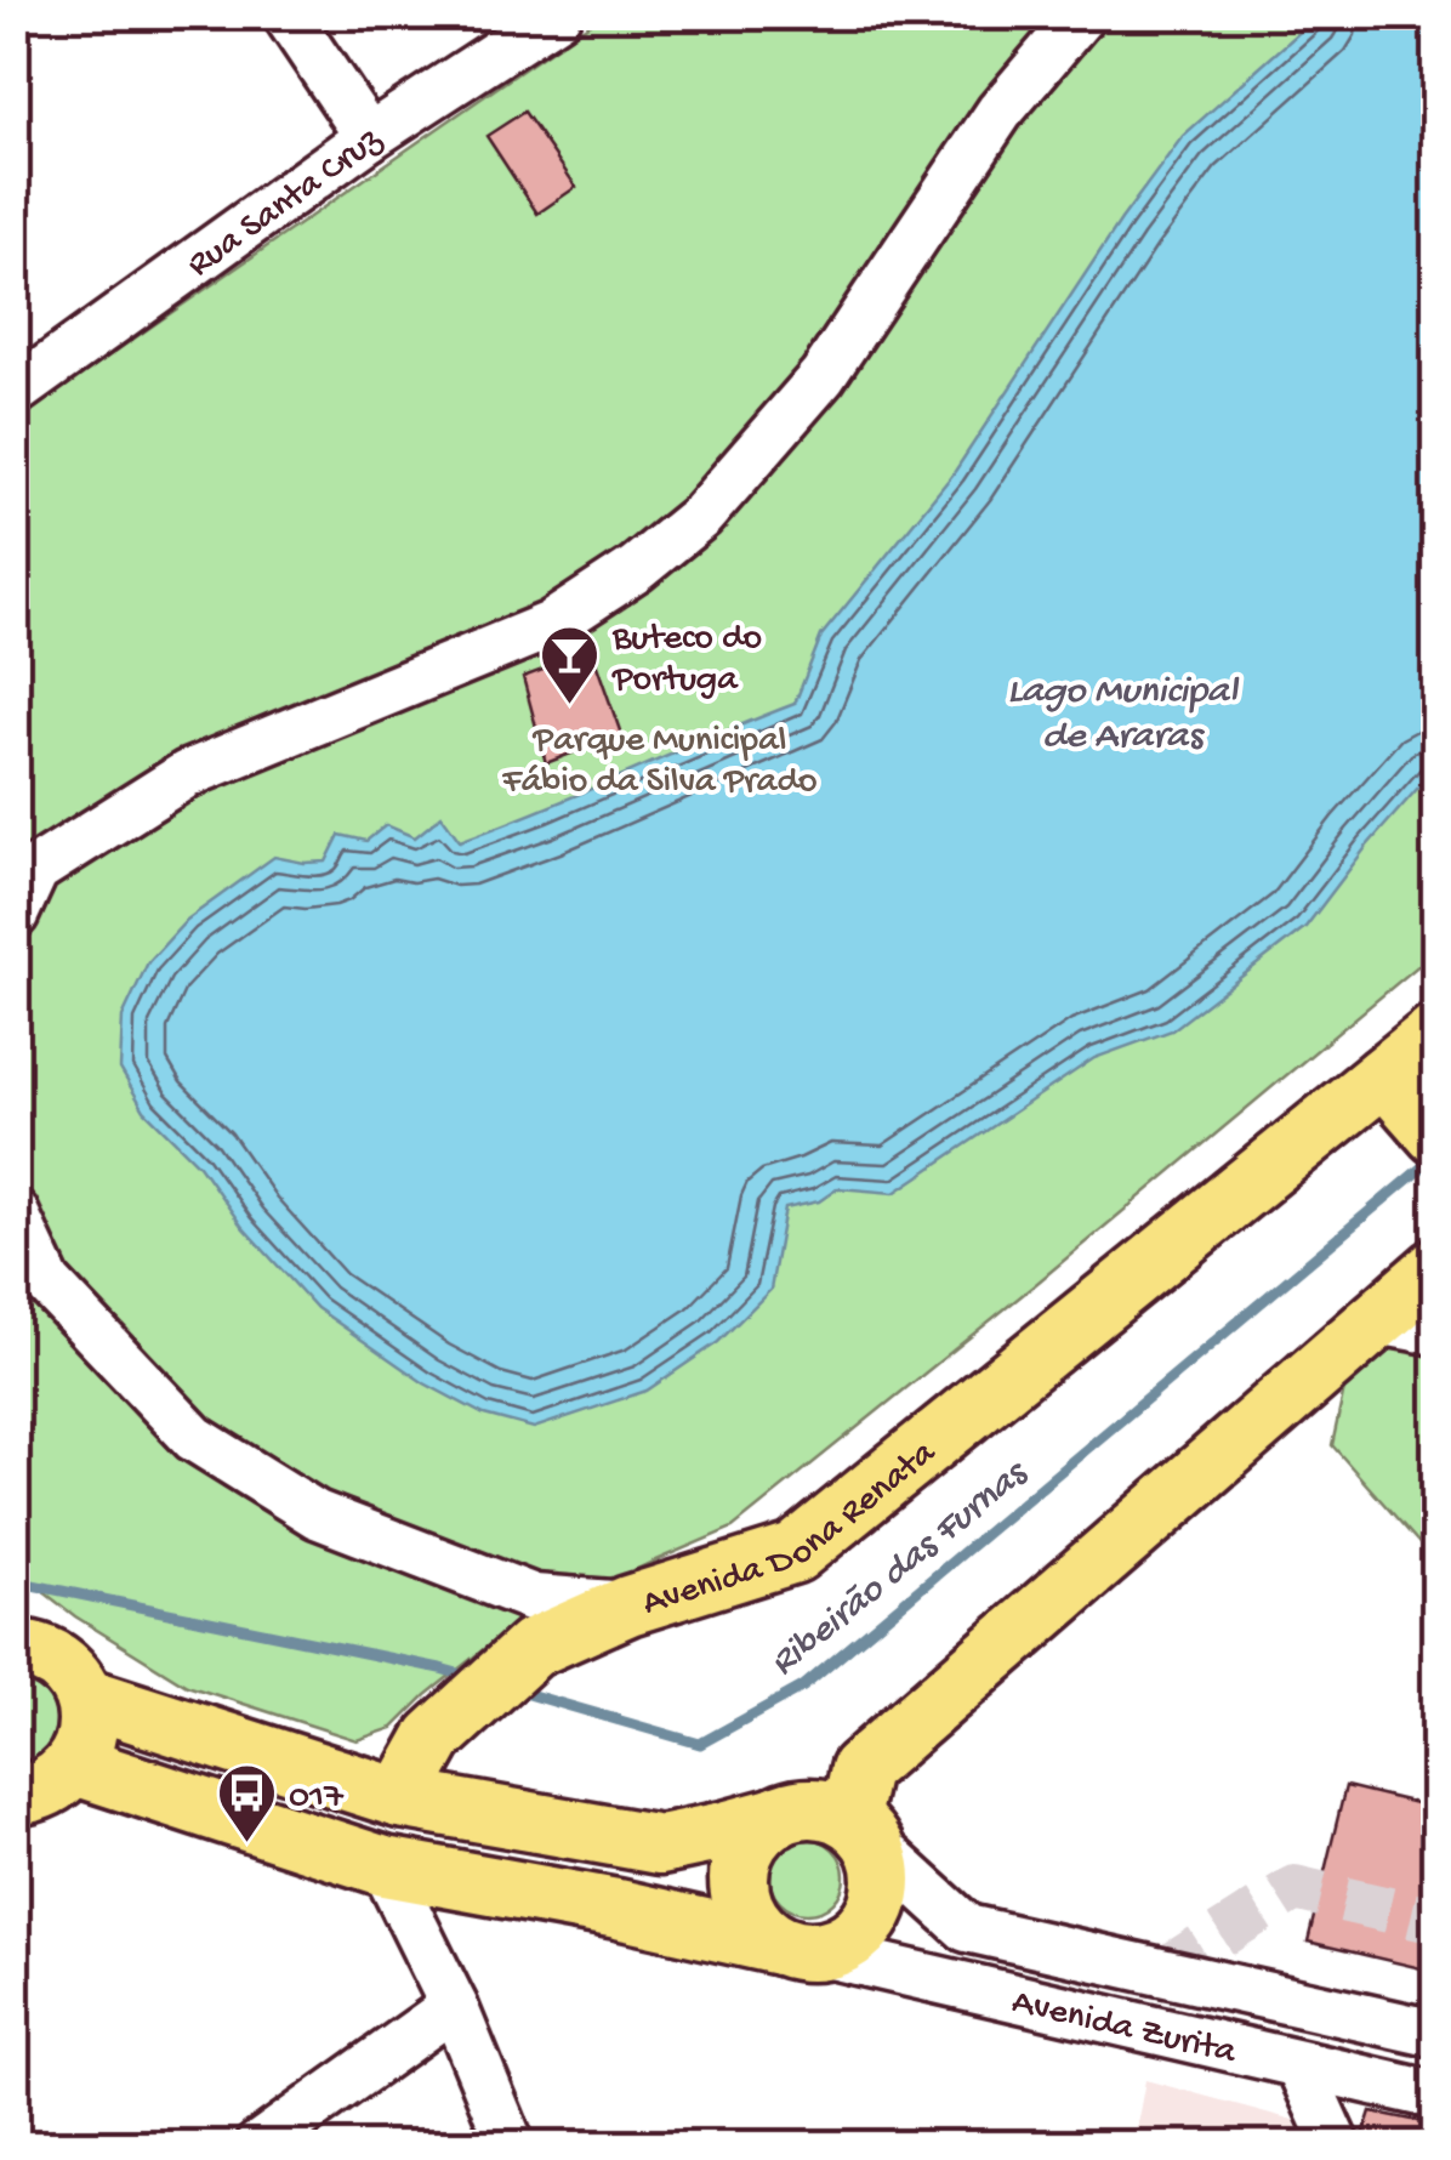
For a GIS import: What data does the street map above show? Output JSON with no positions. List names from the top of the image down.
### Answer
{
  "streets": {
    "main road": ["Avenida Dona Renata"],
    "street": ["Rua Santa Cruz", "Avenida Zurita"]
  },
  "water": ["Lago Municipal de Araras", "Ribeirão das Furnas"],
  "parks": ["Parque Municipal Fábio da Silva Prado"],
  "places": {
    "bar": ["Buteco do Portuga"],
    "bus stop": ["017"]
  }
}
